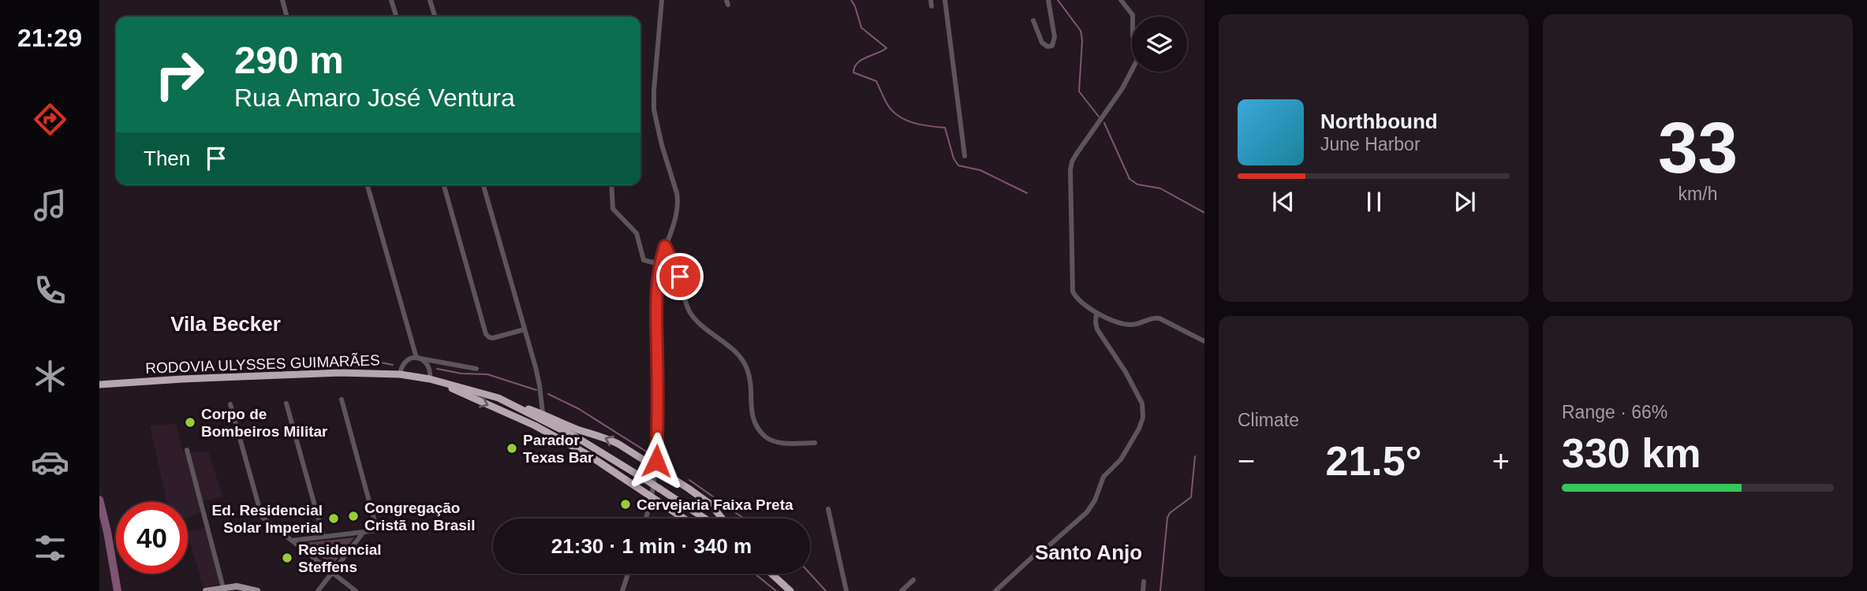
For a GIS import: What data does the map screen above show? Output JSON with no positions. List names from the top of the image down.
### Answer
{
  "streets": {
    "highway": ["RODOVIA ULYSSES GUIMARÃES"]
  },
  "districts": ["Vila Becker", "Santo Anjo"],
  "places": [
    "Corpo de Bombeiros Militar",
    "Parador Texas Bar",
    "Cervejaria Faixa Preta",
    "Congregação Cristã no Brasil",
    "Ed. Residencial Solar Imperial",
    "Residencial Steffens"
  ],
  "page": {
    "tabs": "21:29",
    "tile": [
      ["33", "km/h"],
      "Climate",
      ["Range · 66%", "330 km"]
    ],
    "turn": ["290 m", "Rua Amaro José Ventura"],
    "song": ["Northbound", "June Harbor"],
    "then": "Then",
    "heat": ["−", "21.5°", "+"],
    "limit": "40",
    "trip": "21:30 · 1 min · 340 m"
  }
}
